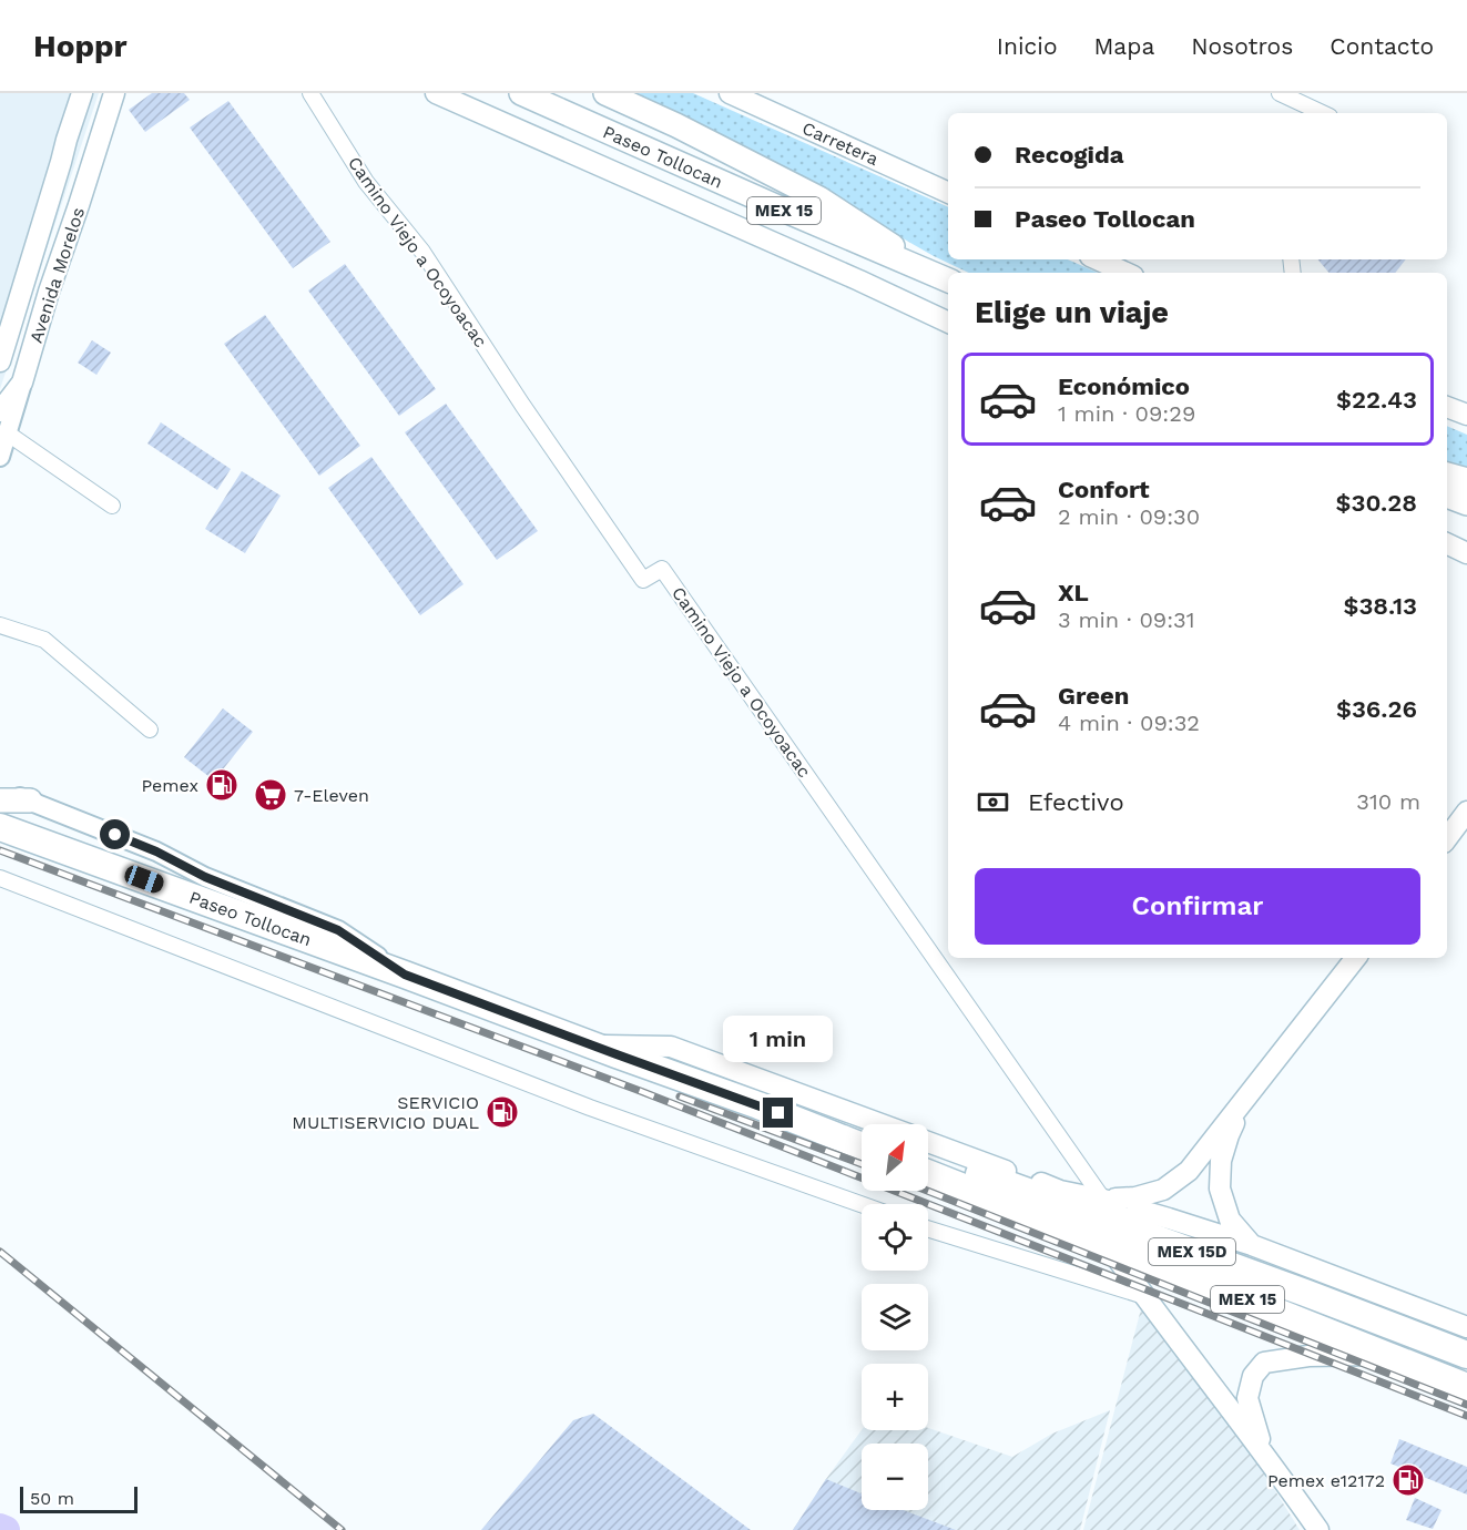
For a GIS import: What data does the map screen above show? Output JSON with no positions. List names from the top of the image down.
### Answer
{
  "streets": {
    "highway": ["Paseo Tollocan", "MEX 15", "MEX 15D"],
    "main road": ["Carretera", "Avenida Morelos"],
    "street": ["Camino Viejo a Ocoyoacac"]
  },
  "places": {
    "fuel station": ["Pemex", "SERVICIO MULTISERVICIO DUAL", "Pemex e12172"],
    "supermarket": ["7-Eleven"]
  },
  "scale_bar": "50 m",
  "north": "top right",
  "page": {
    "header": "Hoppr",
    "nav": [
      "Inicio",
      "Mapa",
      "Nosotros",
      "Contacto"
    ],
    "banner": ["Recogida", "Paseo Tollocan"],
    "heading": "Elige un viaje",
    "list": [
      {
        "name": "Económico",
        "note": "1 min · 09:29",
        "value": "$22.43"
      },
      {
        "name": "Confort",
        "note": "2 min · 09:30",
        "value": "$30.28"
      },
      {
        "name": "XL",
        "note": "3 min · 09:31",
        "value": "$38.13"
      },
      {
        "name": "Green",
        "note": "4 min · 09:32",
        "value": "$36.26"
      }
    ],
    "pay": ["Efectivo", "310 m"],
    "buttons": "Confirmar",
    "bubble": "1 min",
    "map_buttons": ["+", "−"],
    "scale": "50 m"
  }
}
